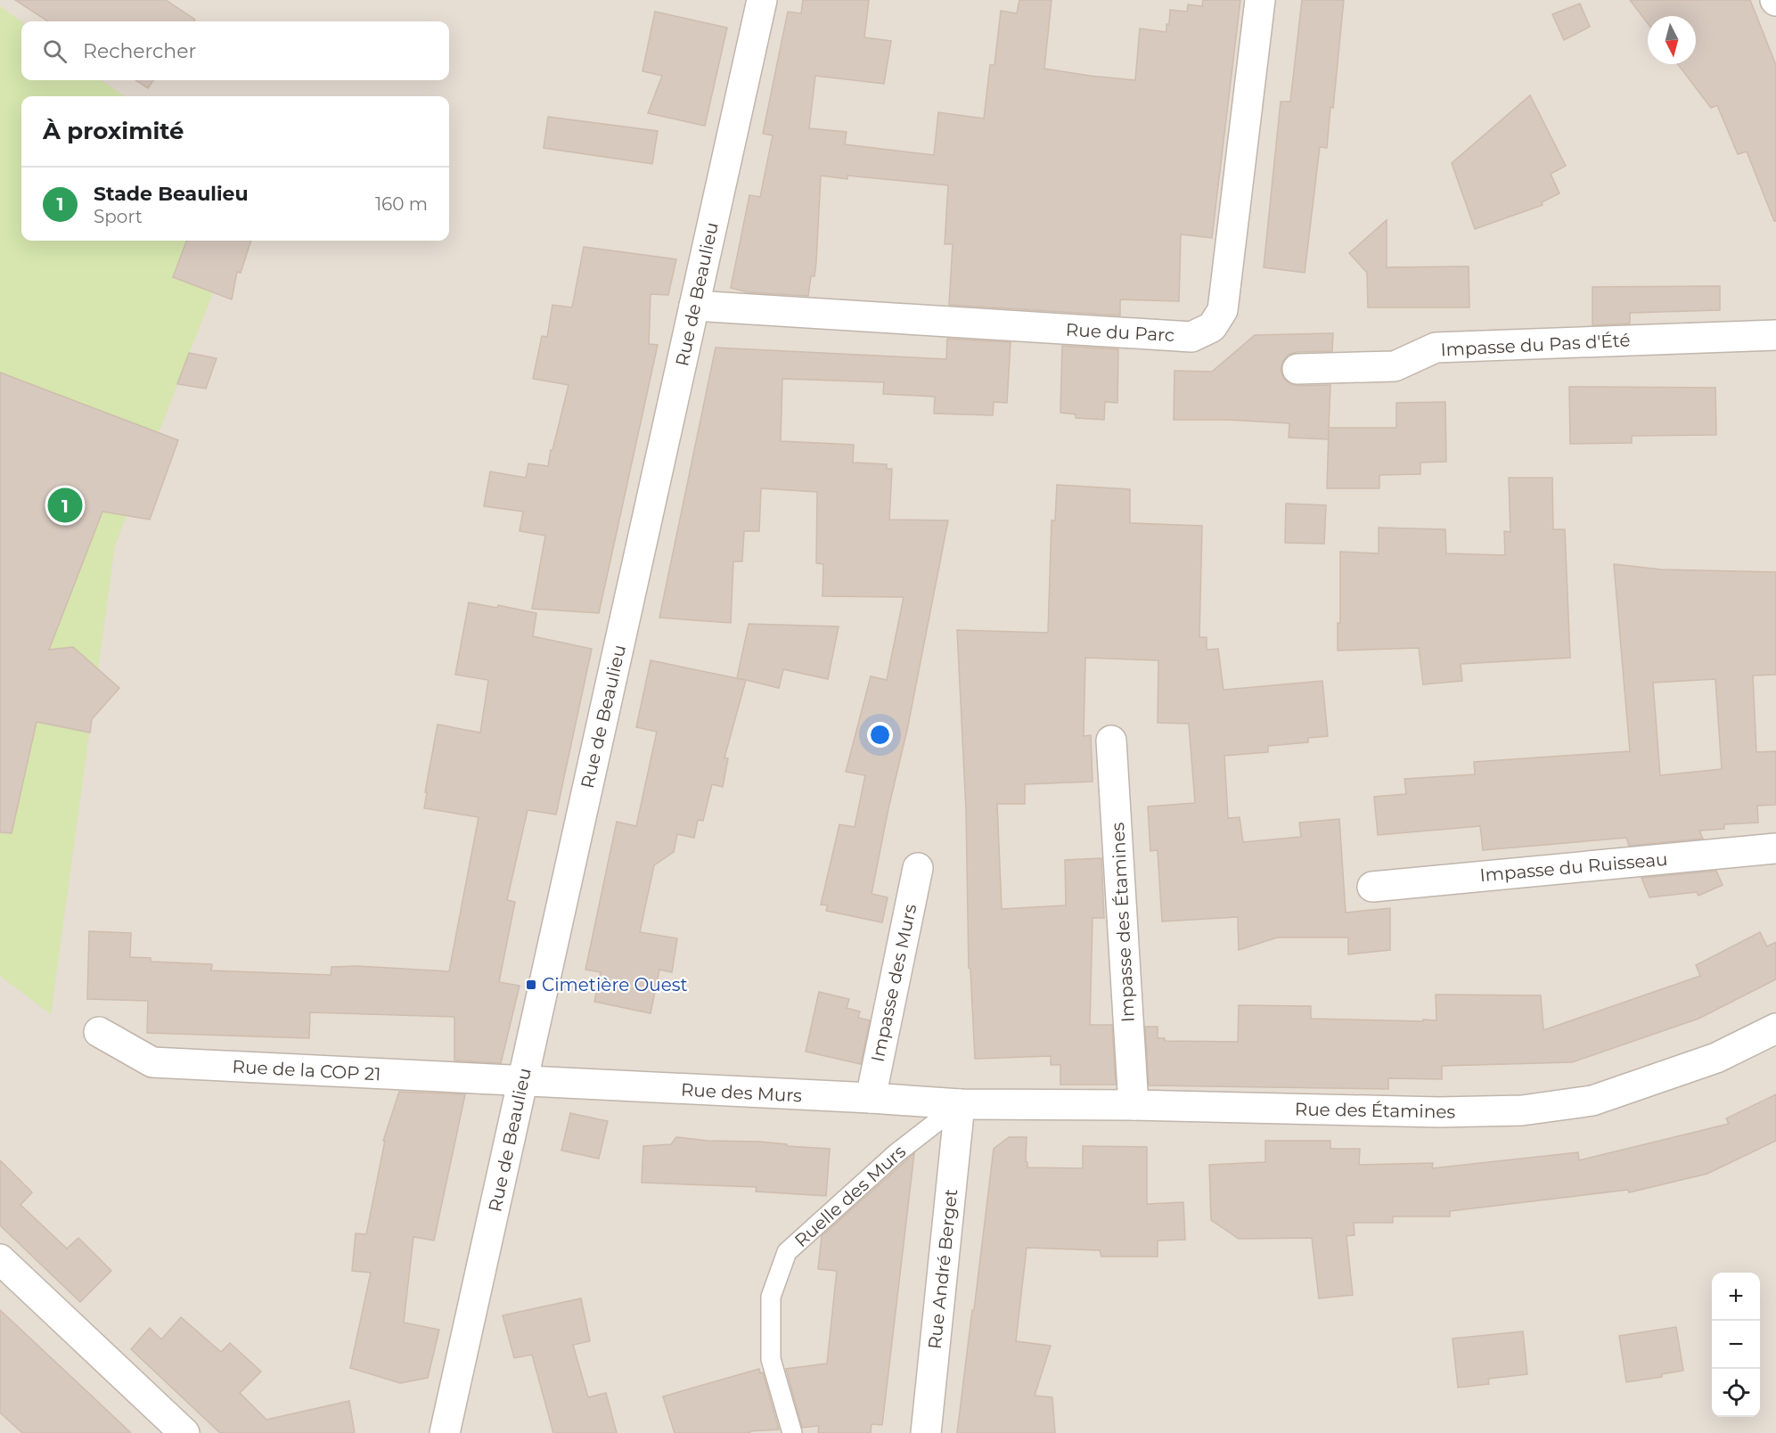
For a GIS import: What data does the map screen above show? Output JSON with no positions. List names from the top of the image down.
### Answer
{
  "streets": {
    "street": [
      "Rue de Beaulieu",
      "Rue du Parc",
      "Impasse du Pas d'Été",
      "Impasse du Ruisseau",
      "Impasse des Étamines",
      "Impasse des Murs",
      "Rue de la COP 21",
      "Rue des Murs",
      "Rue des Étamines",
      "Rue André Berget"
    ],
    "lane": ["Ruelle des Murs"]
  },
  "crossings": [
    ["Rue de Beaulieu", "Rue du Parc"],
    ["Rue de Beaulieu", "Rue de la COP 21"],
    ["Rue de Beaulieu", "Rue des Murs"],
    ["Impasse des Étamines", "Rue des Étamines"],
    ["Impasse des Murs", "Rue des Murs"],
    ["Rue de la COP 21", "Rue des Murs"],
    ["Rue des Murs", "Rue des Étamines"],
    ["Rue des Murs", "Ruelle des Murs"],
    ["Rue des Murs", "Rue André Berget"],
    ["Rue des Étamines", "Ruelle des Murs"],
    ["Rue des Étamines", "Rue André Berget"],
    ["Ruelle des Murs", "Rue André Berget"]
  ],
  "places": {
    "transit": ["Cimetière Ouest"]
  },
  "north": "bottom",
  "page": {
    "search": "Rechercher",
    "heading": "À proximité",
    "list": [
      {
        "mark": "1",
        "name": "Stade Beaulieu",
        "note": "Sport",
        "value": "160 m"
      }
    ],
    "pins": "1",
    "map_buttons": ["+", "−"]
  }
}
